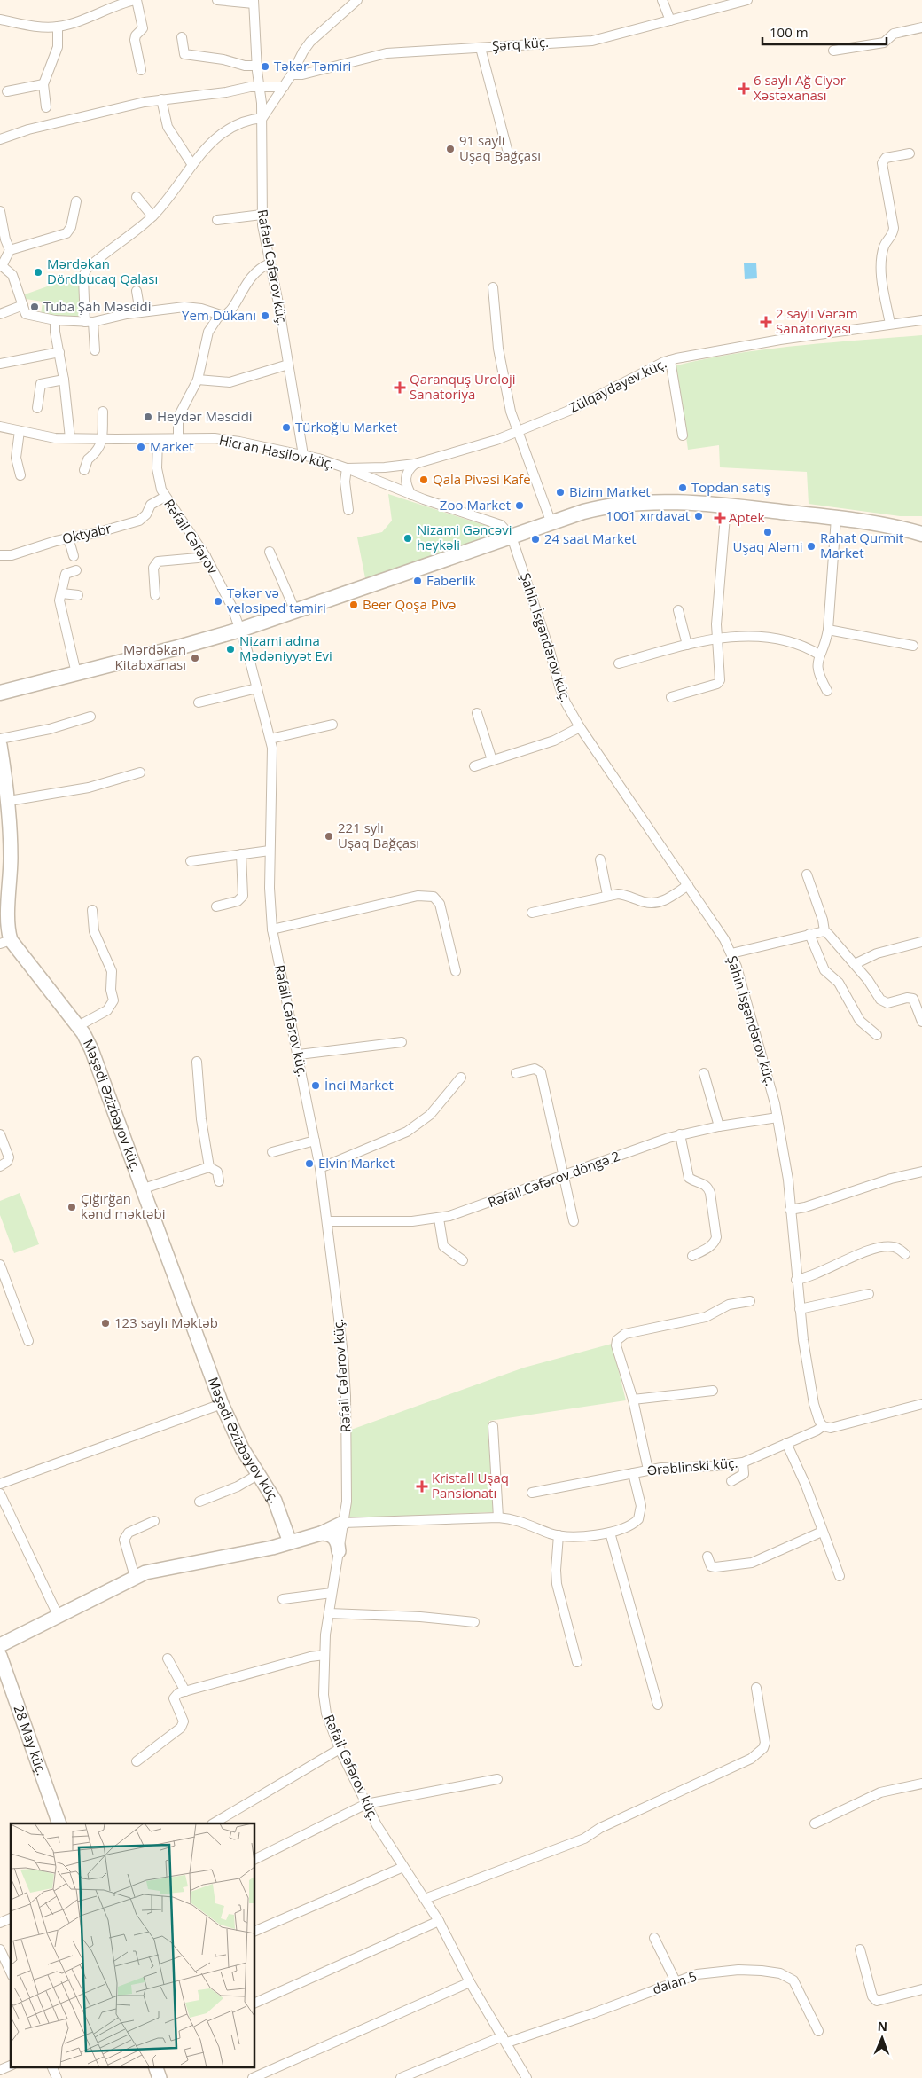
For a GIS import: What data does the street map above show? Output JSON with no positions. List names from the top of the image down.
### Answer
{
  "streets": {
    "street": [
      "Şərq küç.",
      "Rafael Cəfərov küç.",
      "Zülqaydayev küç.",
      "Hicran Hasilov küç.",
      "Oktyabr",
      "Rəfail Cəfərov",
      "Şahin İsgəndərov küç.",
      "Rəfail Cəfərov küç.",
      "Məşədi Əzizbəyov küç.",
      "Rəfail Cəfərov döngə 2",
      "Ərəblinski küç.",
      "28 May küç.",
      "dalan 5"
    ]
  },
  "crossings": [
    ["Rafael Cəfərov küç.", "Hicran Hasilov küç."],
    ["Zülqaydayev küç.", "Hicran Hasilov küç."],
    ["Hicran Hasilov küç.", "Rəfail Cəfərov"],
    ["Hicran Hasilov küç.", "Şahin İsgəndərov küç."],
    ["Oktyabr", "Rəfail Cəfərov"],
    ["Rəfail Cəfərov", "Rəfail Cəfərov küç."],
    ["Şahin İsgəndərov küç.", "Rəfail Cəfərov döngə 2"],
    ["Şahin İsgəndərov küç.", "Ərəblinski küç."],
    ["Rəfail Cəfərov küç.", "Rəfail Cəfərov döngə 2"],
    ["Rəfail Cəfərov küç.", "dalan 5"]
  ],
  "places": {
    "other": [
      "Təkər Təmiri",
      "91 sayli Uşaq Bağçası",
      "Mərdəkan Dördbucaq Qalası",
      "Tuba Şah Məscidi",
      "Yem Dükanı",
      "Heydər Məscidi",
      "Türkoğlu Market",
      "Market",
      "Qala Pivəsi Kafe",
      "Topdan satış",
      "Bizim Market",
      "Zoo Market",
      "1001 xırdavat",
      "Uşaq Aləmi",
      "Nizami Gəncəvi heykəli",
      "24 saat Market",
      "Rahat Qurmit Market",
      "Faberlik",
      "Təkər və velosiped təmiri",
      "Beer Qoşa Pivə",
      "Nizami adına Mədəniyyət Evi",
      "Mərdəkan Kitabxanası",
      "221 sylı Uşaq Bağçası",
      "İnci Market",
      "Elvin Market",
      "Çığırğan kənd məktəbi",
      "123 saylı Məktəb"
    ],
    "health": [
      "6 saylı Ağ Ciyər Xəstəxanası",
      "2 saylı Vərəm Sanatoriyası",
      "Qaranquş Uroloji Sanatoriya",
      "Aptek",
      "Kristall Uşaq Pansionatı"
    ]
  },
  "scale_bar": "100 m",
  "north": "top"
}
